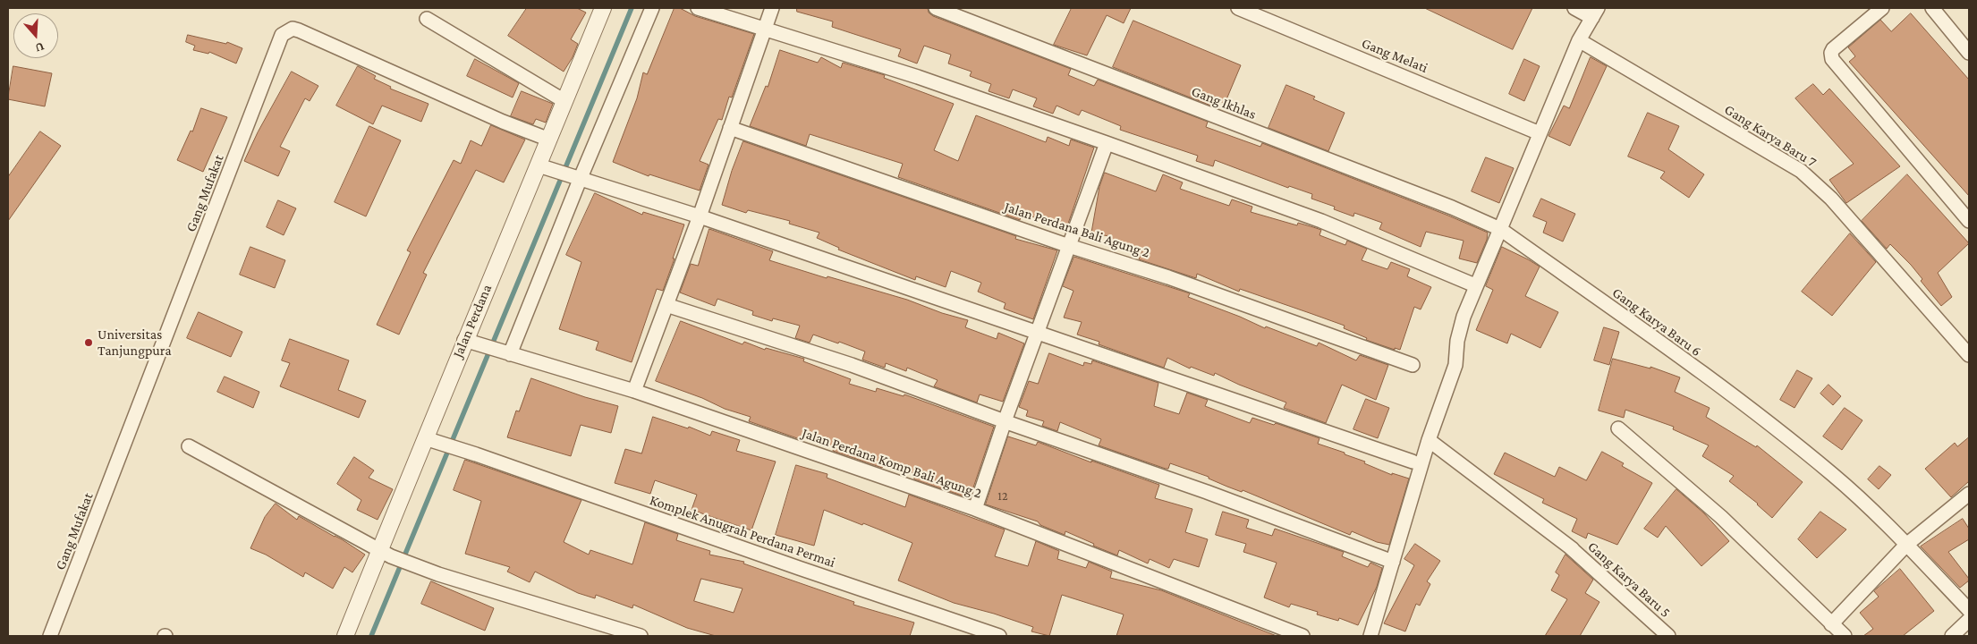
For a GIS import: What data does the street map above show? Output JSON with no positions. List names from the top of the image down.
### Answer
{
  "streets": {
    "street": [
      "Gang Melati",
      "Gang Ikhlas",
      "Gang Karya Baru 7",
      "Gang Mufakat",
      "Jalan Perdana Bali Agung 2",
      "Jalan Perdana",
      "Gang Karya Baru 6",
      "Jalan Perdana Komp Bali Agung 2",
      "Komplek Anugrah Perdana Permai",
      "Gang Karya Baru 5"
    ]
  },
  "crossings": [
    ["Gang Ikhlas", "Gang Karya Baru 6"],
    ["Gang Mufakat", "Jalan Perdana"],
    ["Jalan Perdana", "Jalan Perdana Komp Bali Agung 2"],
    ["Jalan Perdana", "Komplek Anugrah Perdana Permai"]
  ],
  "places": ["Universitas Tanjungpura"],
  "house_numbers": ["12"],
  "north": "bottom"
}
